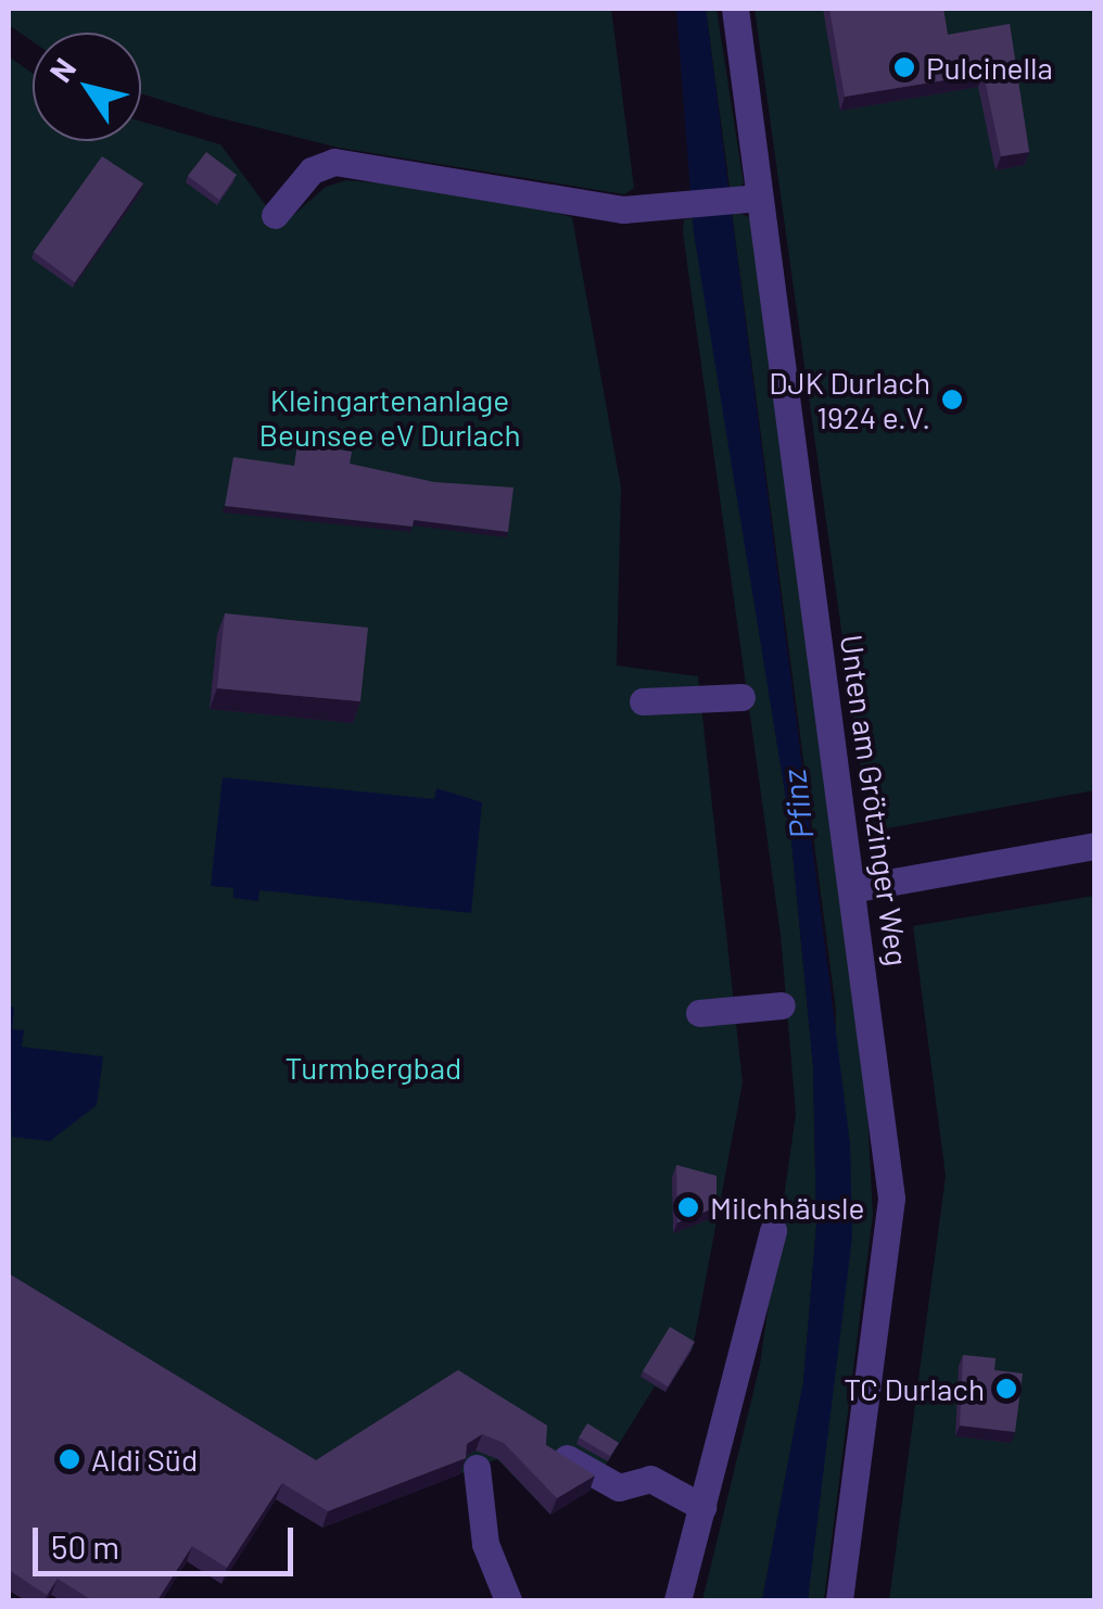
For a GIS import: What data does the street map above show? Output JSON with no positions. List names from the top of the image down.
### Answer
{
  "streets": {
    "lane": ["Unten am Grötzinger Weg"]
  },
  "water": ["Pfinz"],
  "parks": ["Kleingartenanlage Beunsee eV Durlach", "Turmbergbad"],
  "places": [
    "Pulcinella",
    "DJK Durlach 1924 e.V.",
    "Milchhäusle",
    "TC Durlach",
    "Aldi Süd"
  ],
  "scale_bar": "50 m",
  "north": "top left"
}
